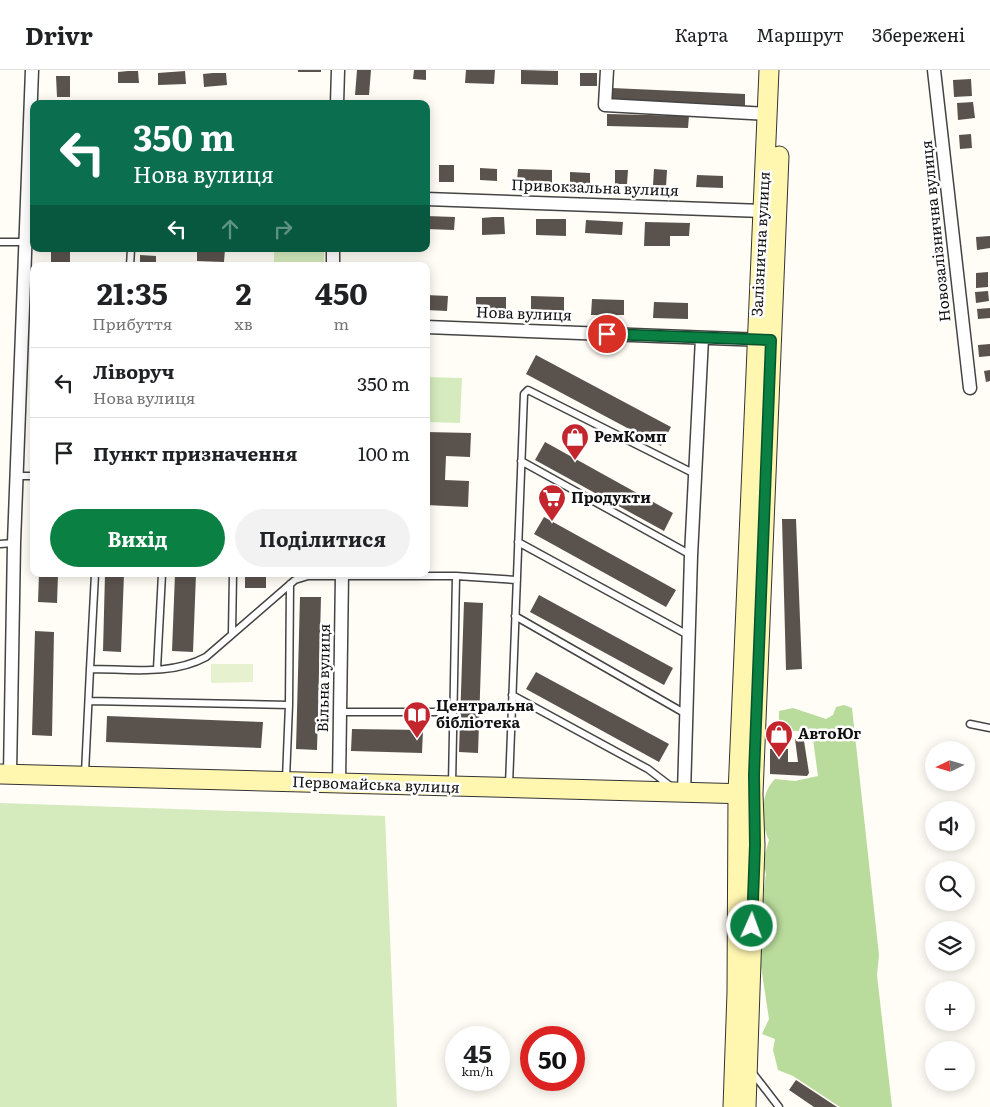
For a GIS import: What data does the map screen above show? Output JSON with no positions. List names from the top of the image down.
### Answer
{
  "streets": {
    "main road": ["Залізнична вулиця", "Первомайська вулиця"],
    "street": [
      "Привокзальна вулиця",
      "Новозалізнична вулиця",
      "Нова вулиця",
      "Вільна вулиця"
    ]
  },
  "crossings": [
    ["Привокзальна вулиця", "Залізнична вулиця"],
    ["Залізнична вулиця", "Нова вулиця"],
    ["Залізнична вулиця", "Первомайська вулиця"],
    ["Вільна вулиця", "Первомайська вулиця"]
  ],
  "places": {
    "shop": ["РемКомп", "АвтоЮг"],
    "supermarket": ["Продукти"],
    "library": ["Центральна бібліотека"]
  },
  "north": "left",
  "page": {
    "header": "Drivr",
    "nav": ["Карта", "Маршрут", "Збережені"],
    "turn": ["350 m", "Нова вулиця"],
    "eta": [
      "21:35",
      "Прибуття",
      "2",
      "хв",
      "450",
      "m"
    ],
    "list": [
      {
        "name": "Ліворуч",
        "note": "Нова вулиця",
        "value": "350 m"
      },
      {
        "name": "Пункт призначення",
        "value": "100 m"
      }
    ],
    "buttons": ["Вихід", "Поділитися"],
    "map_buttons": ["+", "−"],
    "speed": "45 km/h",
    "limit": "50"
  }
}
